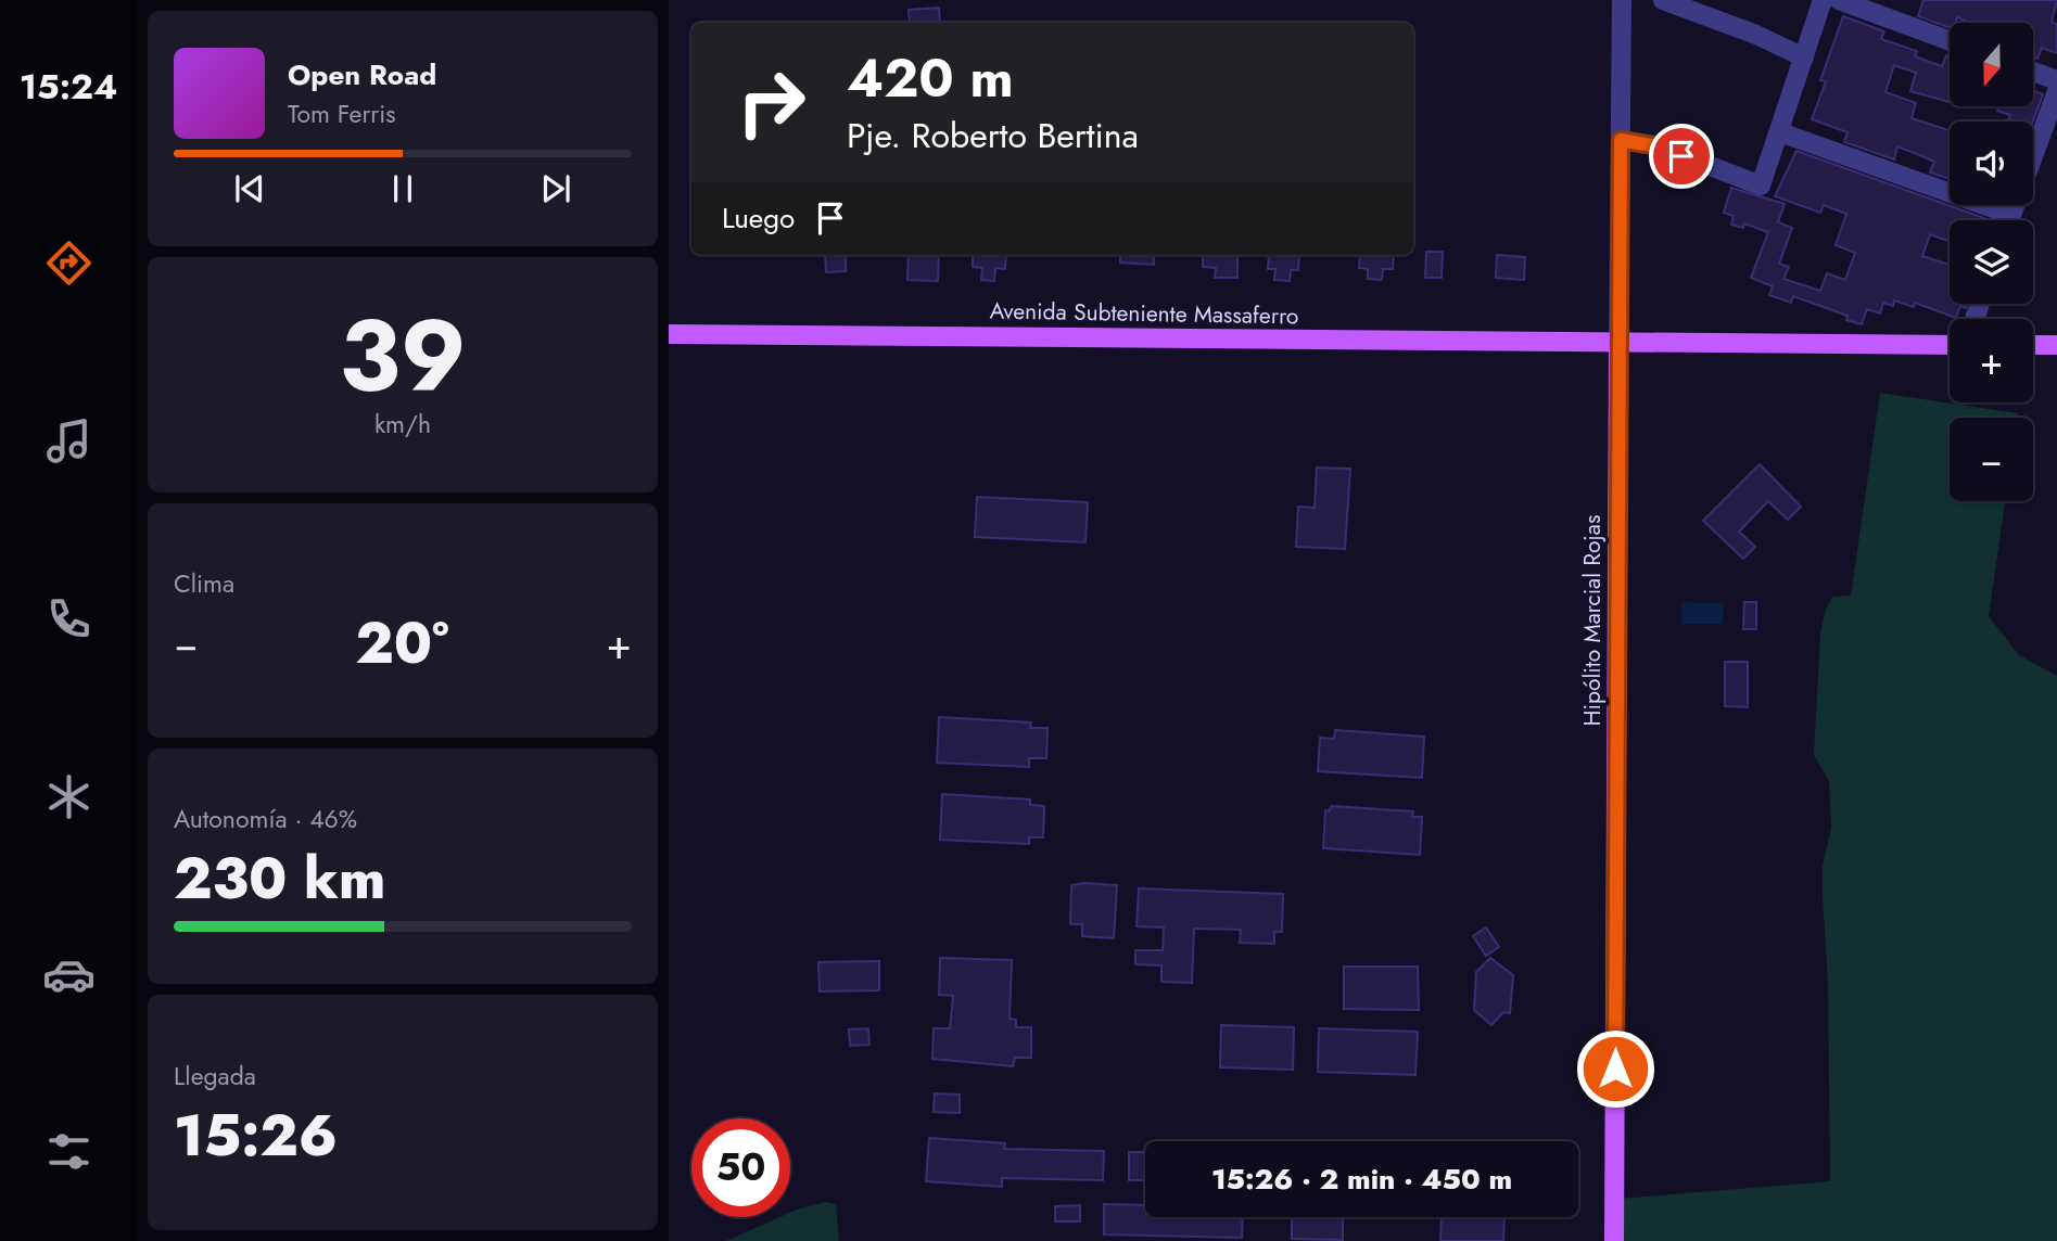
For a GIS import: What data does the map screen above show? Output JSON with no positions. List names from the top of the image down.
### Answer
{
  "streets": {
    "main road": ["Avenida Subteniente Massaferro", "Hipólito Marcial Rojas"]
  },
  "crossings": [
    ["Avenida Subteniente Massaferro", "Hipólito Marcial Rojas"]
  ],
  "north": "bottom",
  "page": {
    "tabs": "15:24",
    "map_buttons": ["+", "−"],
    "turn": ["420 m", "Pje. Roberto Bertina"],
    "song": ["Open Road", "Tom Ferris"],
    "then": "Luego",
    "tile": [
      ["39", "km/h"],
      "Clima",
      ["Autonomía · 46%", "230 km"],
      ["Llegada", "15:26"]
    ],
    "heat": ["−", "20°", "+"],
    "limit": "50",
    "trip": "15:26 · 2 min · 450 m"
  }
}
